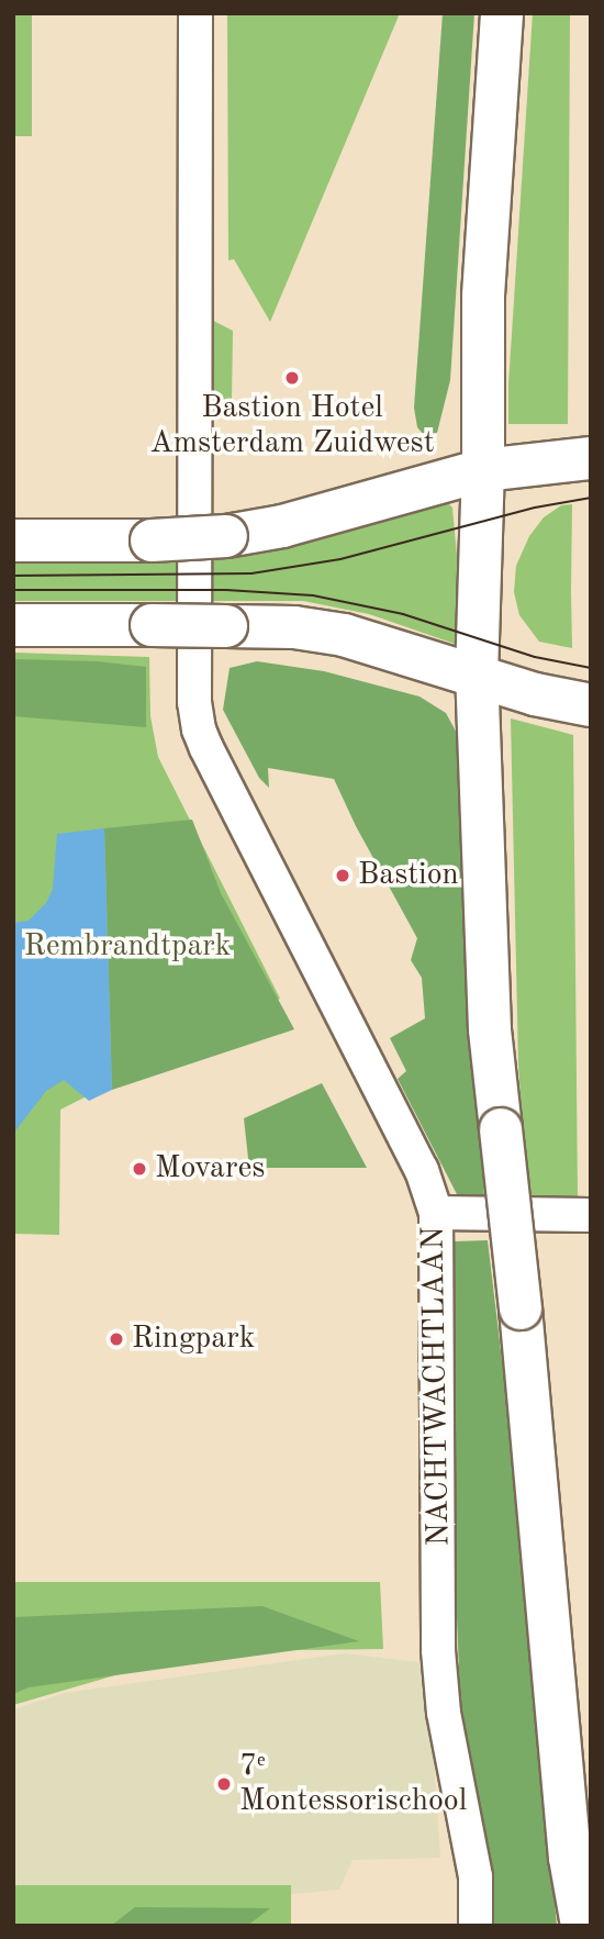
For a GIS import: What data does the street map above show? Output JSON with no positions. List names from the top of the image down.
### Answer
{
  "streets": {
    "street": ["NACHTWACHTLAAN"]
  },
  "parks": ["Rembrandtpark"],
  "places": [
    "Bastion Hotel Amsterdam Zuidwest",
    "Bastion",
    "Movares",
    "Ringpark",
    "7ᵉ Montessorischool"
  ]
}
